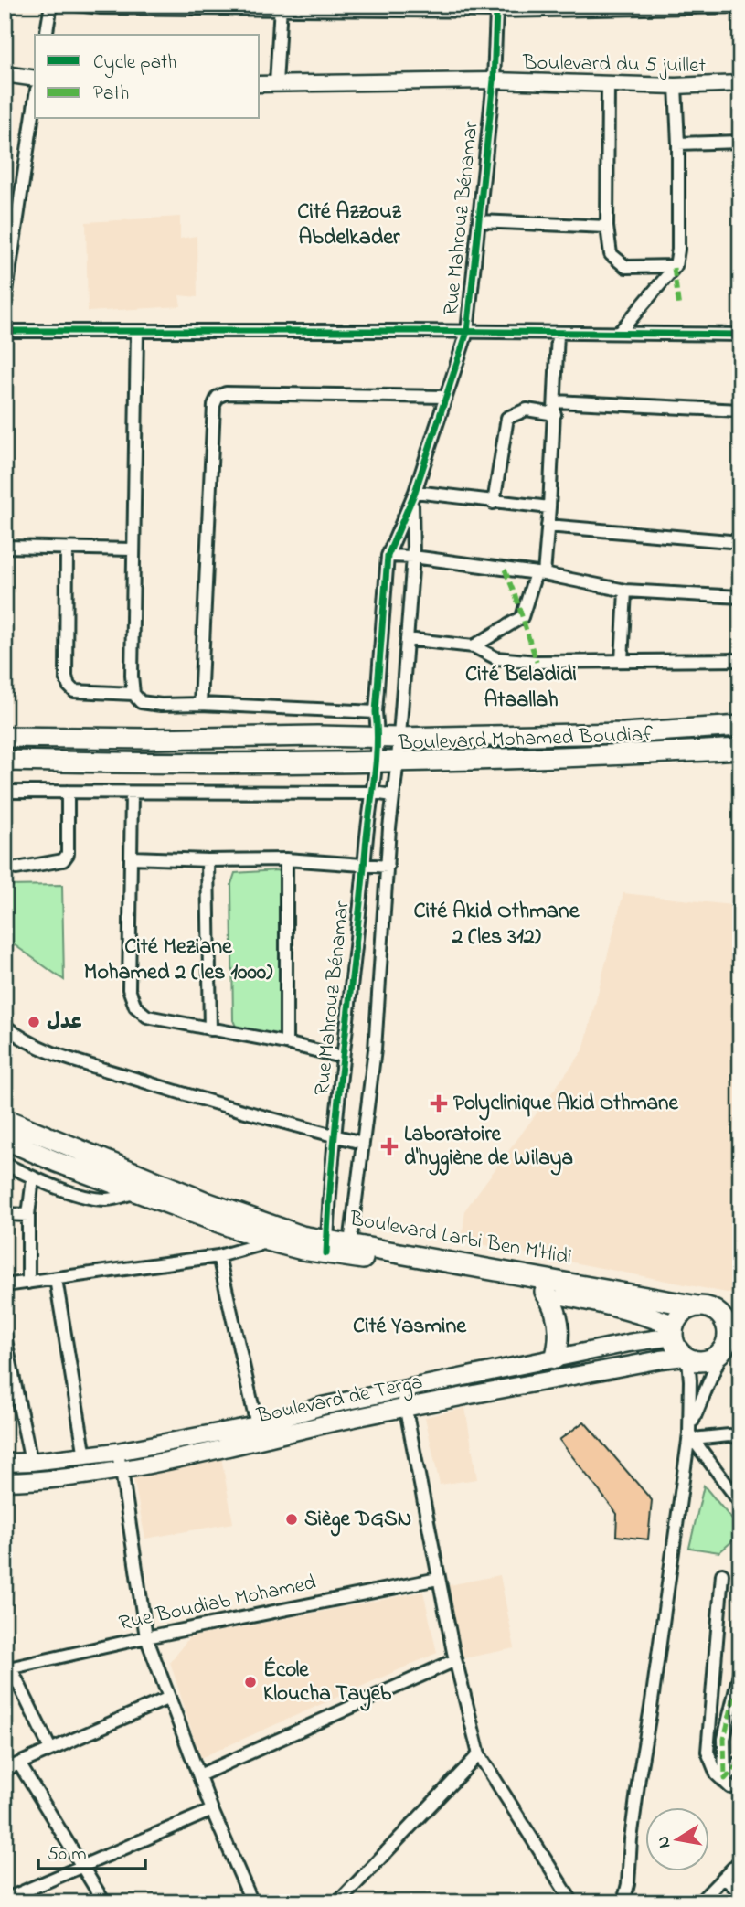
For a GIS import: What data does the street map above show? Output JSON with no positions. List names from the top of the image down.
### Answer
{
  "streets": {
    "main road": ["Boulevard Mohamed Boudiaf", "Boulevard Larbi Ben M'Hidi", "Boulevard de Terga"],
    "street": ["Boulevard du 5 juillet", "Rue Mahrouz Bénamar", "Rue Boudiab Mohamed"]
  },
  "crossings": [
    ["Boulevard du 5 juillet", "Rue Mahrouz Bénamar"],
    ["Rue Mahrouz Bénamar", "Boulevard Mohamed Boudiaf"],
    ["Rue Mahrouz Bénamar", "Boulevard Larbi Ben M'Hidi"],
    ["Boulevard Larbi Ben M'Hidi", "Boulevard de Terga"]
  ],
  "districts": [
    "Cité Azzouz Abdelkader",
    "Cité Beladidi Ataallah",
    "Cité Akid Othmane 2 (les 312)",
    "Cité Meziane Mohamed 2 (les 1000)",
    "Cité Yasmine"
  ],
  "places": {
    "other": ["عدل", "Siège DGSN", "École Kloucha Tayeb"],
    "health": ["Polyclinique Akid Othmane", "Laboratoire d'hygiène de Wilaya"]
  },
  "legend": ["Cycle path", "Path"],
  "scale_bar": "50 m",
  "north": "left"
}
